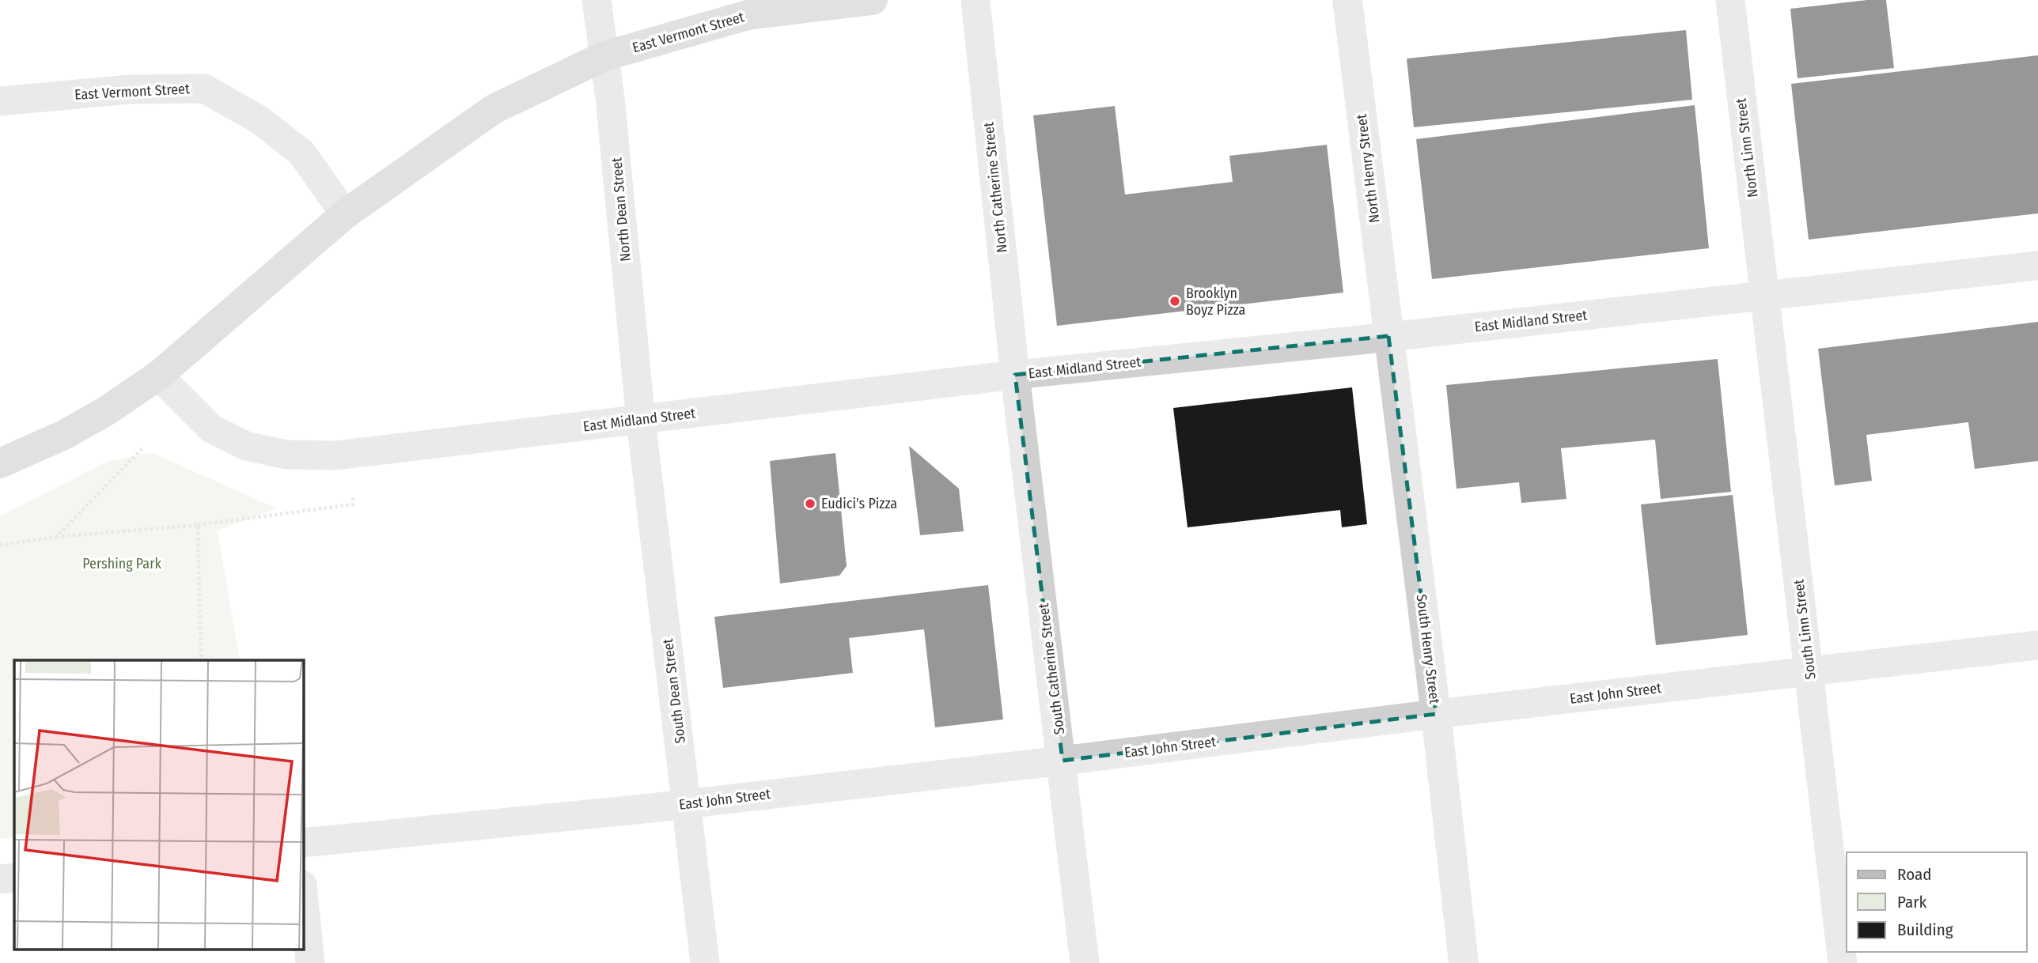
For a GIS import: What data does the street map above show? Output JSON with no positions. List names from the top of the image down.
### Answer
{
  "streets": {
    "main road": ["East Vermont Street"],
    "street": [
      "North Linn Street",
      "North Henry Street",
      "North Catherine Street",
      "North Dean Street",
      "East Midland Street",
      "South Linn Street",
      "South Henry Street",
      "South Catherine Street",
      "South Dean Street",
      "East John Street"
    ]
  },
  "crossings": [
    ["East Vermont Street", "North Dean Street"],
    ["North Linn Street", "East Midland Street"],
    ["North Linn Street", "South Linn Street"],
    ["North Henry Street", "East Midland Street"],
    ["North Henry Street", "South Henry Street"],
    ["North Catherine Street", "East Midland Street"],
    ["North Catherine Street", "South Catherine Street"],
    ["North Dean Street", "East Midland Street"],
    ["North Dean Street", "South Dean Street"],
    ["East Midland Street", "South Linn Street"],
    ["East Midland Street", "South Henry Street"],
    ["East Midland Street", "South Catherine Street"],
    ["East Midland Street", "South Dean Street"],
    ["South Linn Street", "East John Street"],
    ["South Henry Street", "East John Street"],
    ["South Catherine Street", "East John Street"],
    ["South Dean Street", "East John Street"]
  ],
  "parks": ["Pershing Park"],
  "places": ["Brooklyn Boyz Pizza", "Eudici's Pizza"],
  "legend": ["Road", "Park", "Building"]
}
